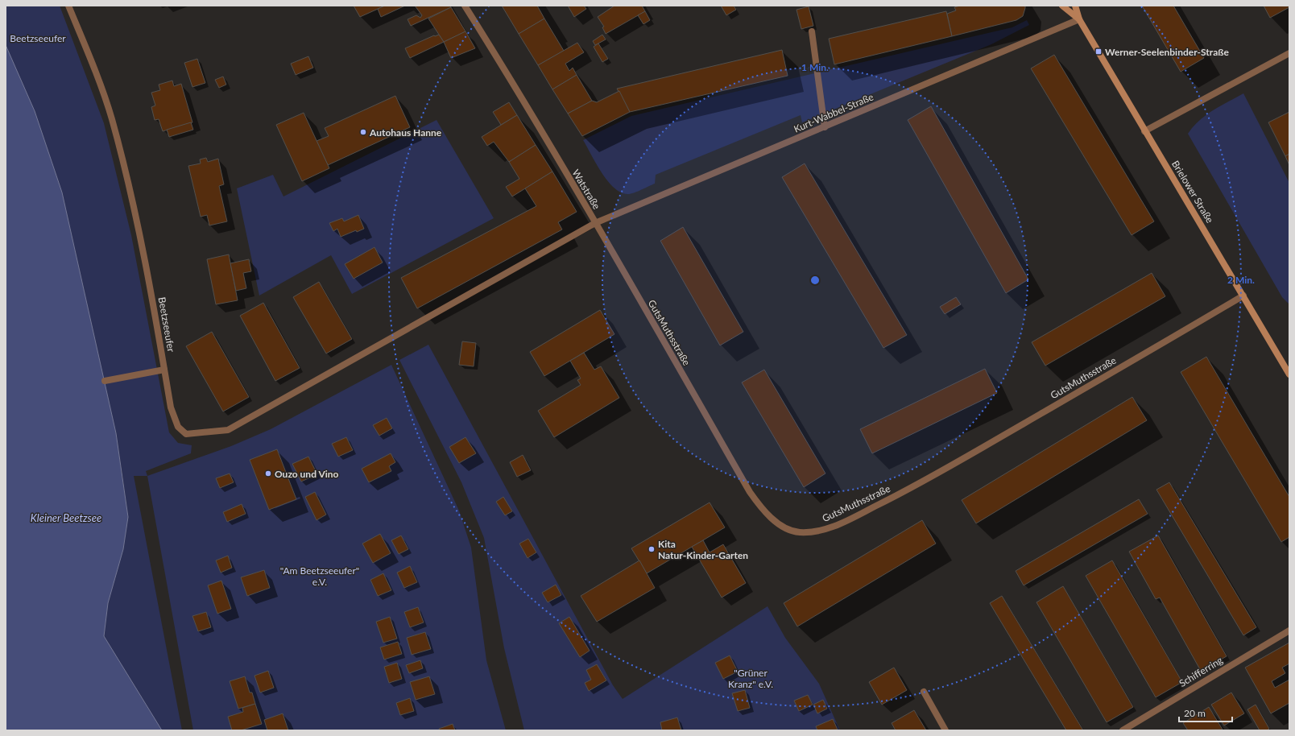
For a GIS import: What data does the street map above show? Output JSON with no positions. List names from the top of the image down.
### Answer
{
  "streets": {
    "main road": ["Brielower Straße"],
    "street": [
      "Kurt-Wabbel-Straße",
      "Watstraße",
      "Beetzseeufer",
      "GutsMuthsstraße",
      "Schifferring"
    ]
  },
  "crossings": [
    ["Kurt-Wabbel-Straße", "Watstraße"],
    ["Kurt-Wabbel-Straße", "Brielower Straße"],
    ["Kurt-Wabbel-Straße", "GutsMuthsstraße"],
    ["Watstraße", "Beetzseeufer"],
    ["Watstraße", "GutsMuthsstraße"],
    ["Brielower Straße", "GutsMuthsstraße"]
  ],
  "water": ["Kleiner Beetzsee"],
  "parks": ["Beetzseeufer", "\"Am Beetzseeufer\" e.V.", "\"Grüner Kranz\" e.V."],
  "places": {
    "transit": ["Werner-Seelenbinder-Straße"],
    "other": ["Autohaus Hanne", "Ouzo und Vino", "Kita Natur-Kinder-Garten"]
  },
  "scale_bar": "20 m",
  "rings": ["1 Min.", "2 Min."]
}
